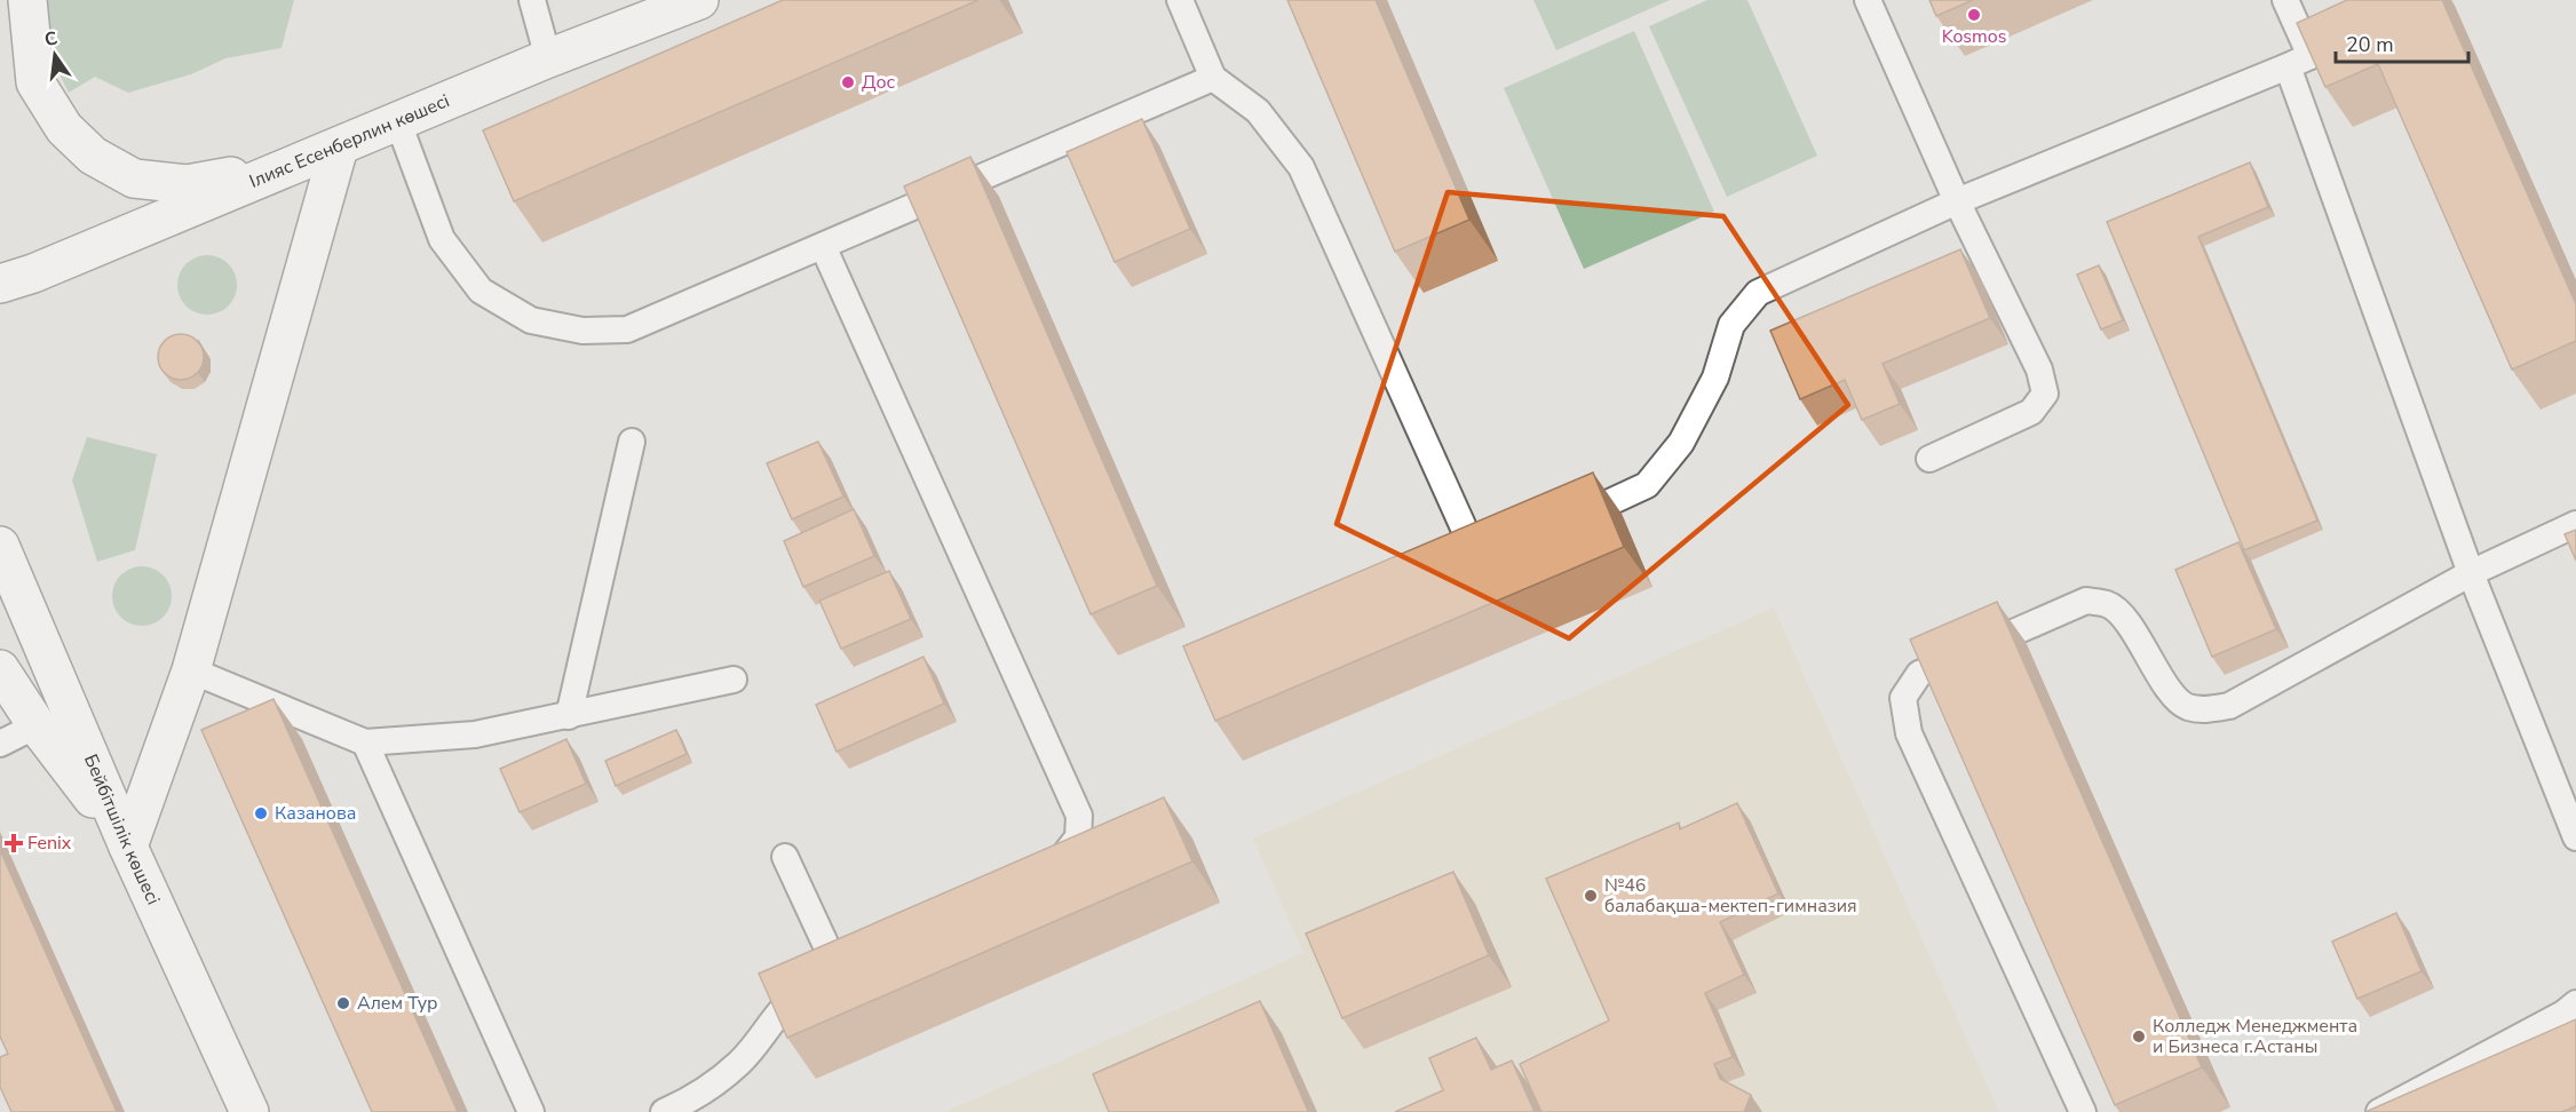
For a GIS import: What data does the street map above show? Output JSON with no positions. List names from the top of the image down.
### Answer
{
  "streets": {
    "main road": ["Ілияс Есенберлин көшесі", "Бейбітшілік көшесі"]
  },
  "places": {
    "other": [
      "Kosmos",
      "Дос",
      "Казанова",
      "№46 балабақша-мектеп-гимназия",
      "Алем Тур",
      "Колледж Менеджмента и Бизнеса г.Астаны"
    ],
    "health": ["Fenix"]
  },
  "scale_bar": "20 m",
  "north": "top"
}
